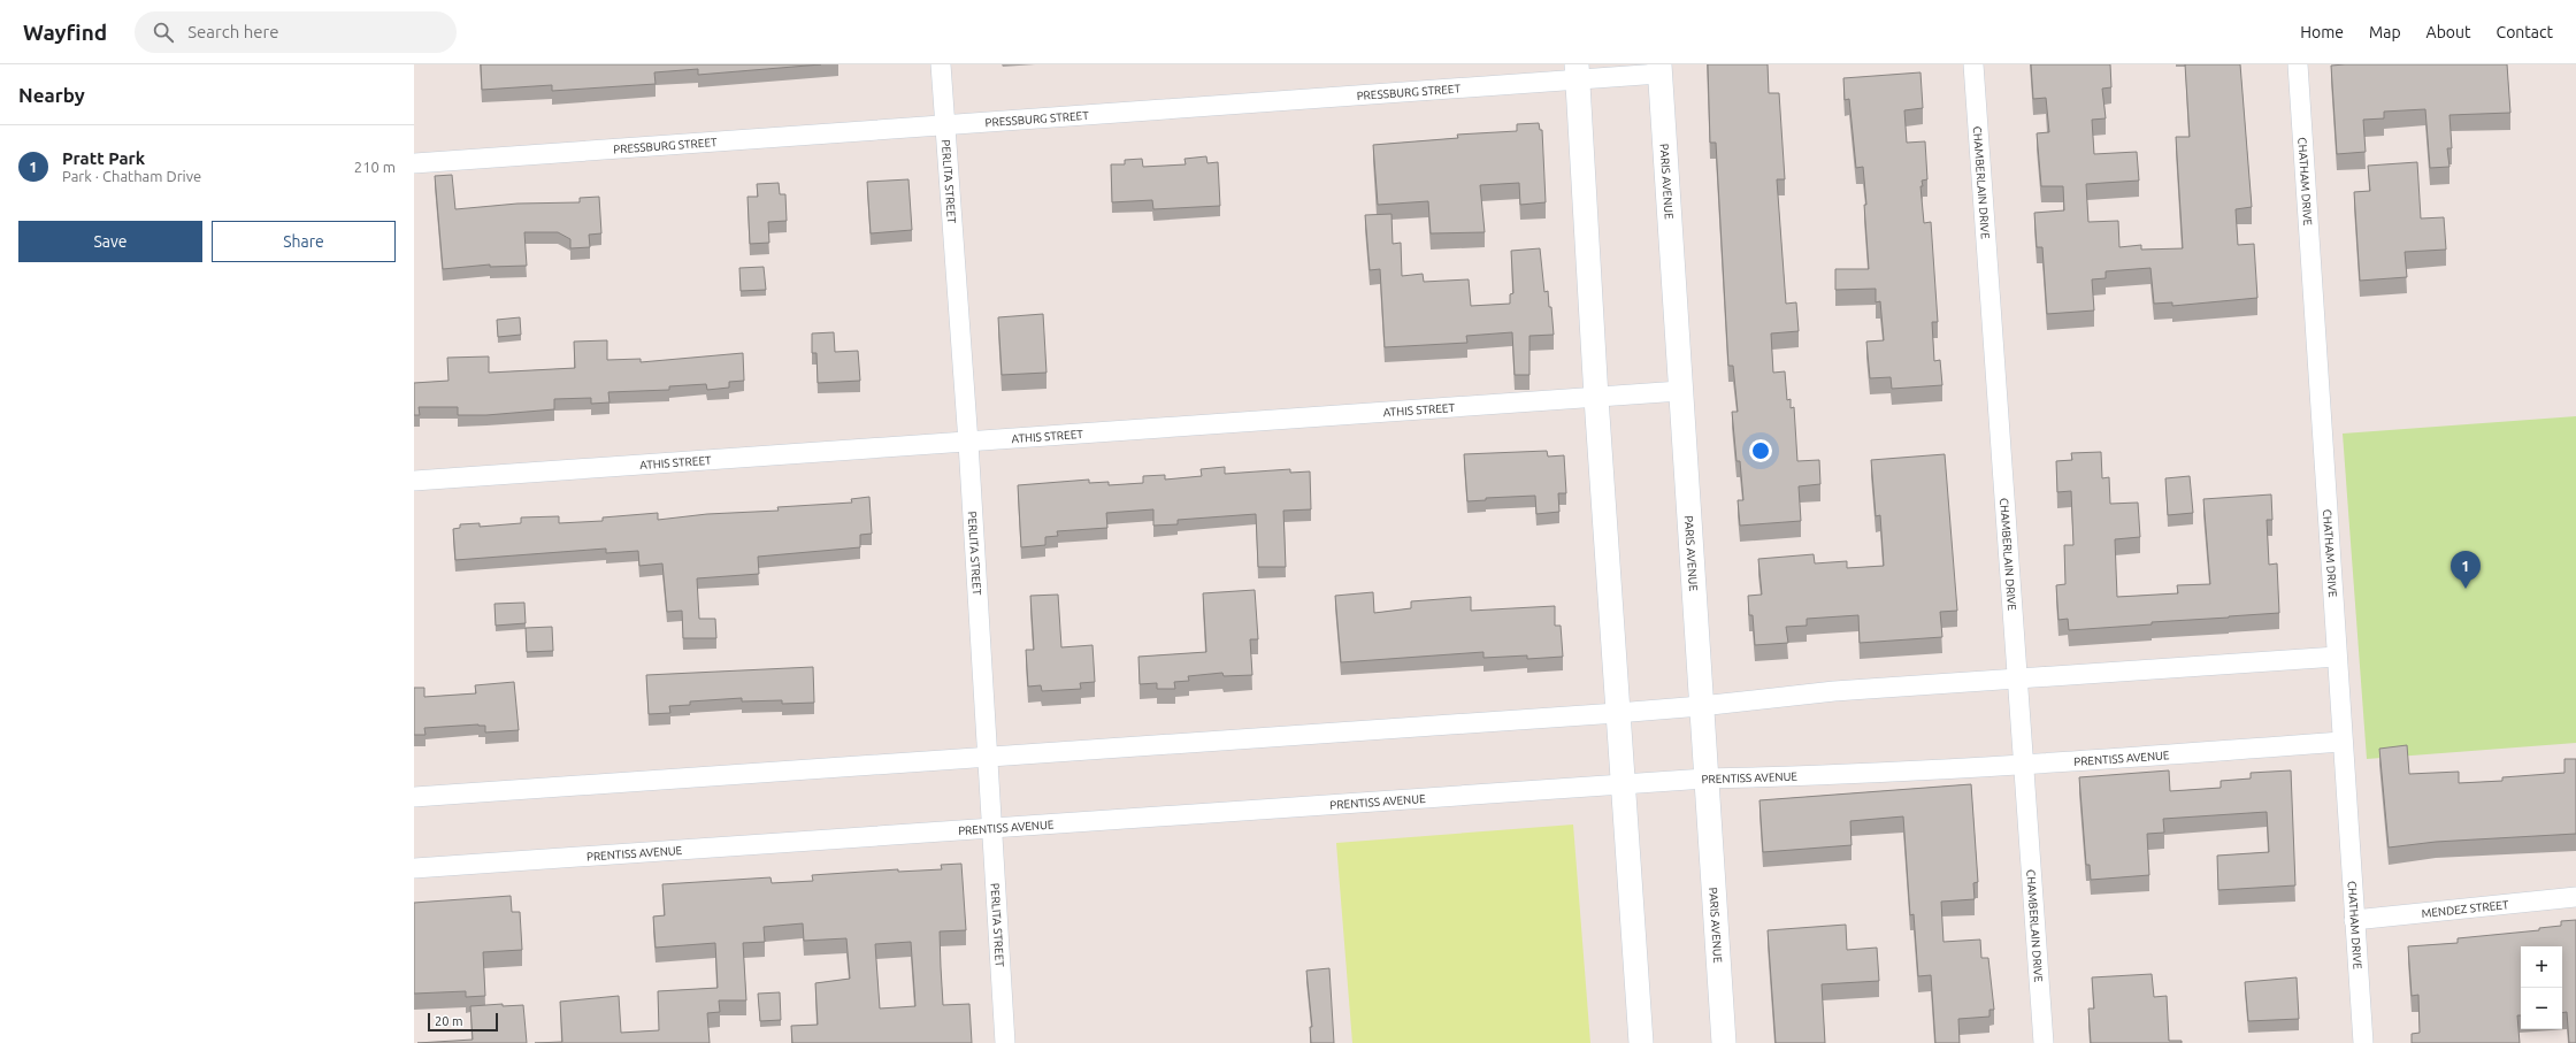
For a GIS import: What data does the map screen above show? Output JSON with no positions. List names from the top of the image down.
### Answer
{
  "streets": {
    "street": [
      "PRESSBURG STREET",
      "PERLITA STREET",
      "PARIS AVENUE",
      "CHAMBERLAIN DRIVE",
      "CHATHAM DRIVE",
      "ATHIS STREET",
      "PRENTISS AVENUE",
      "MENDEZ STREET"
    ]
  },
  "crossings": [
    ["PRESSBURG STREET", "PERLITA STREET"],
    ["PRESSBURG STREET", "PARIS AVENUE"],
    ["PERLITA STREET", "ATHIS STREET"],
    ["PERLITA STREET", "PRENTISS AVENUE"],
    ["PARIS AVENUE", "ATHIS STREET"],
    ["PARIS AVENUE", "PRENTISS AVENUE"],
    ["CHAMBERLAIN DRIVE", "PRENTISS AVENUE"],
    ["CHATHAM DRIVE", "PRENTISS AVENUE"],
    ["CHATHAM DRIVE", "MENDEZ STREET"]
  ],
  "scale_bar": "20 m",
  "page": {
    "header": "Wayfind",
    "search": "Search here",
    "nav": [
      "Home",
      "Map",
      "About",
      "Contact"
    ],
    "heading": "Nearby",
    "list": [
      {
        "mark": "1",
        "name": "Pratt Park",
        "note": "Park · Chatham Drive",
        "value": "210 m"
      }
    ],
    "buttons": ["Save", "Share"],
    "pins": "1",
    "map_buttons": ["+", "−"],
    "scale": "20 m"
  }
}
